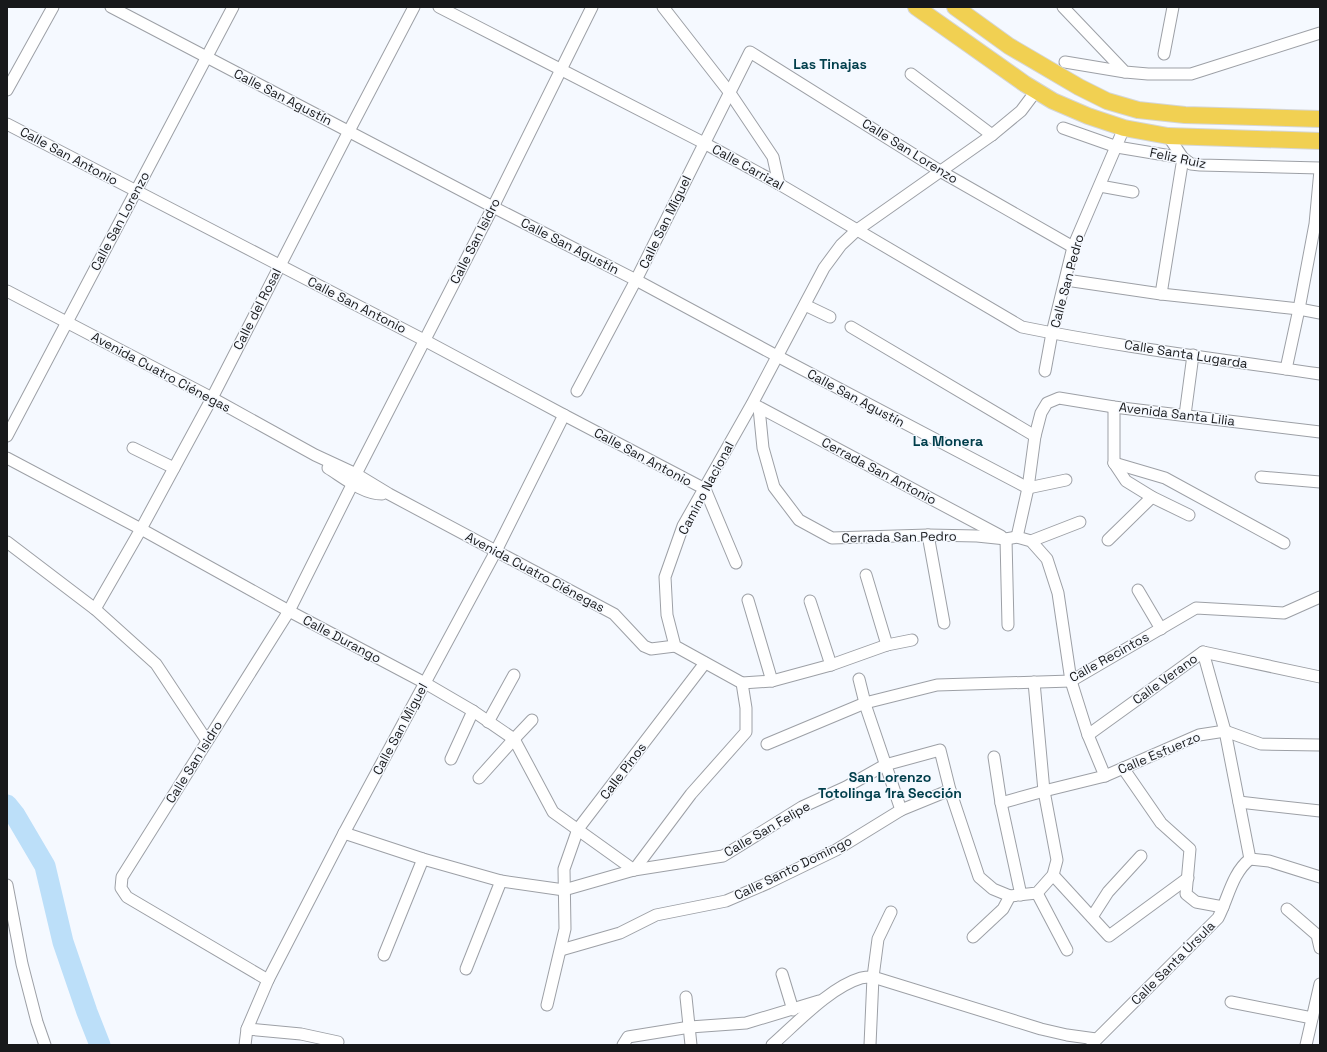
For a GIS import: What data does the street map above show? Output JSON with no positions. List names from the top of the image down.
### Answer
{
  "streets": {
    "street": [
      "Calle San Agustín",
      "Calle San Lorenzo",
      "Calle San Antonio",
      "Feliz Ruiz",
      "Calle Carrizal",
      "Calle San Miguel",
      "Calle San Isidro",
      "Calle San Pedro",
      "Calle del Rosal",
      "Calle Santa Lugarda",
      "Avenida Cuatro Ciénegas",
      "Avenida Santa Lilia",
      "Cerrada San Antonio",
      "Camino Nacional",
      "Cerrada San Pedro",
      "Calle Durango",
      "Calle Recintos",
      "Calle Verano",
      "Calle Esfuerzo",
      "Calle Pinos",
      "Calle San Felipe",
      "Calle Santo Domingo",
      "Calle Santa Úrsula"
    ]
  },
  "crossings": [
    ["Calle San Agustín", "Calle San Lorenzo"],
    ["Calle San Agustín", "Calle San Miguel"],
    ["Calle San Agustín", "Calle San Isidro"],
    ["Calle San Agustín", "Calle del Rosal"],
    ["Calle San Agustín", "Camino Nacional"],
    ["Calle San Lorenzo", "Calle San Antonio"],
    ["Calle San Lorenzo", "Calle San Miguel"],
    ["Calle San Lorenzo", "Calle San Pedro"],
    ["Calle San Lorenzo", "Avenida Cuatro Ciénegas"],
    ["Calle San Lorenzo", "Camino Nacional"],
    ["Calle San Antonio", "Calle San Miguel"],
    ["Calle San Antonio", "Calle San Isidro"],
    ["Calle San Antonio", "Calle del Rosal"],
    ["Calle San Antonio", "Camino Nacional"],
    ["Feliz Ruiz", "Calle San Pedro"],
    ["Feliz Ruiz", "Calle Santa Lugarda"],
    ["Calle Carrizal", "Calle San Miguel"],
    ["Calle Carrizal", "Calle San Isidro"],
    ["Calle Carrizal", "Calle San Pedro"],
    ["Calle Carrizal", "Calle Santa Lugarda"],
    ["Calle Carrizal", "Camino Nacional"],
    ["Calle San Miguel", "Calle San Isidro"],
    ["Calle San Miguel", "Avenida Cuatro Ciénegas"],
    ["Calle San Miguel", "Calle Durango"],
    ["Calle San Isidro", "Avenida Cuatro Ciénegas"],
    ["Calle San Isidro", "Calle Durango"],
    ["Calle San Pedro", "Calle Santa Lugarda"],
    ["Calle del Rosal", "Avenida Cuatro Ciénegas"],
    ["Calle del Rosal", "Calle Durango"],
    ["Avenida Cuatro Ciénegas", "Camino Nacional"],
    ["Cerrada San Antonio", "Camino Nacional"],
    ["Cerrada San Antonio", "Cerrada San Pedro"],
    ["Camino Nacional", "Cerrada San Pedro"],
    ["Calle Durango", "Calle Pinos"],
    ["Calle Durango", "Calle San Felipe"],
    ["Calle Pinos", "Calle San Felipe"],
    ["Calle Pinos", "Calle Santo Domingo"],
    ["Calle San Felipe", "Calle Santo Domingo"]
  ],
  "districts": ["Las Tinajas", "La Monera", "San Lorenzo Totolinga 1ra Sección"]
}
